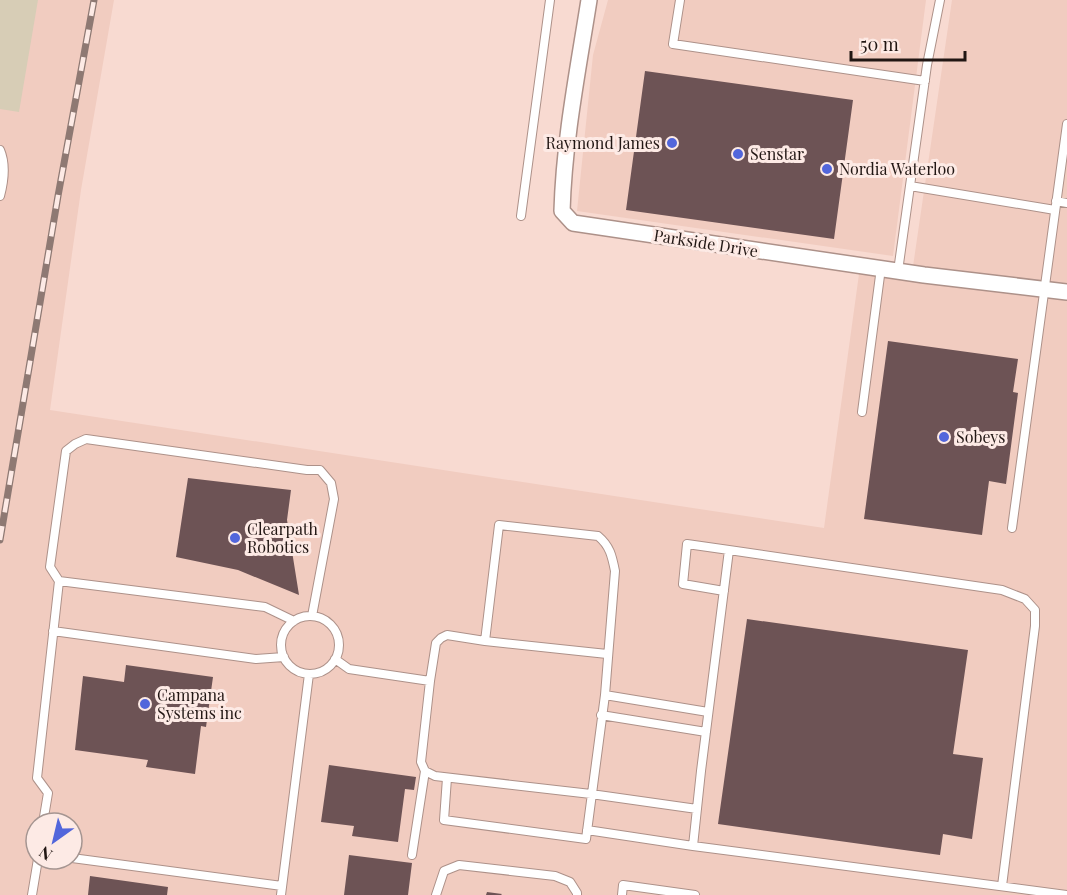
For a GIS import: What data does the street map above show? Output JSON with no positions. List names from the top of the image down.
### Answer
{
  "streets": {
    "street": ["Parkside Drive"]
  },
  "places": [
    "Raymond James",
    "Senstar",
    "Nordia Waterloo",
    "Sobeys",
    "Clearpath Robotics",
    "Campana Systems inc"
  ],
  "scale_bar": "50 m",
  "north": "bottom left"
}
